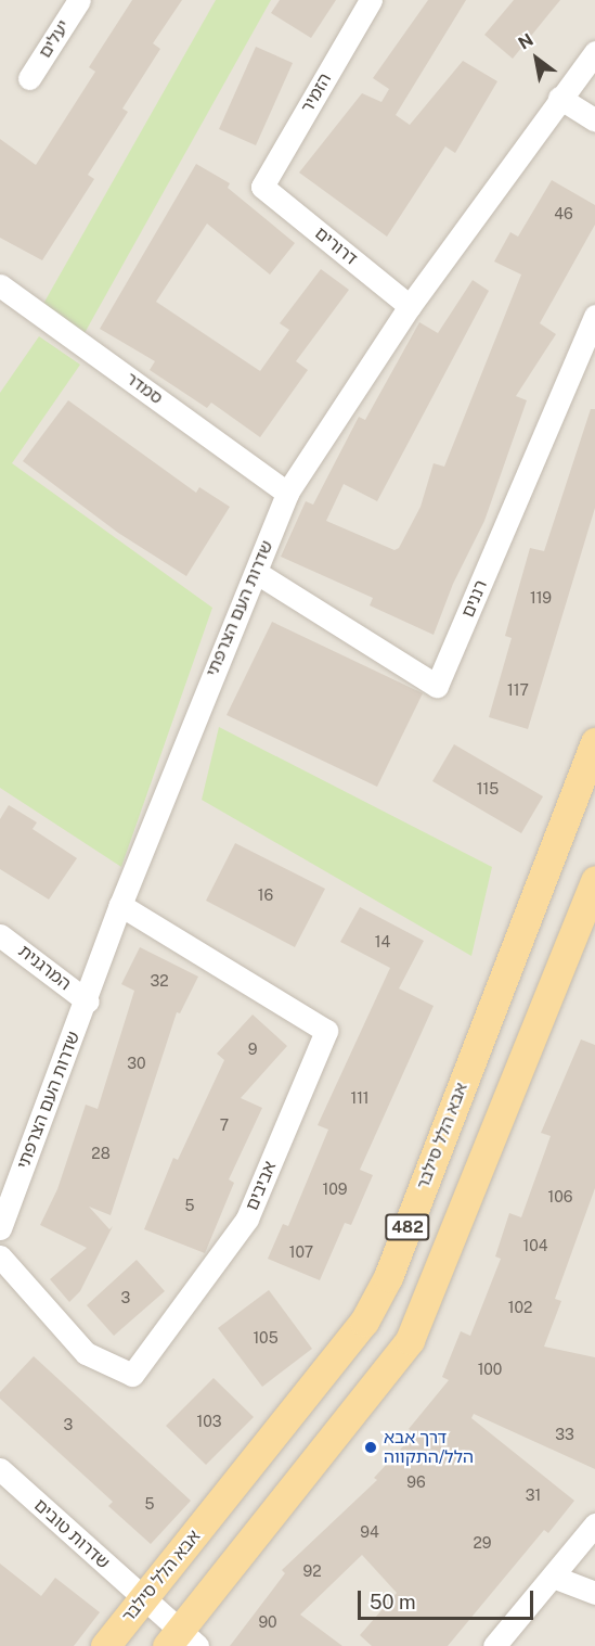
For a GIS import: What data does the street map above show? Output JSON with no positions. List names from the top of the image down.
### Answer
{
  "streets": {
    "main road": ["אבא הלל סילבר", "482"],
    "street": [
      "יעלים",
      "הזמיר",
      "דרורים",
      "סמדר",
      "רננים",
      "שדרות העם הצרפתי",
      "המרגנית",
      "אביבים",
      "שדרות טובים"
    ]
  },
  "crossings": [
    ["הזמיר", "דרורים"],
    ["דרורים", "שדרות העם הצרפתי"],
    ["סמדר", "שדרות העם הצרפתי"],
    ["רננים", "שדרות העם הצרפתי"],
    ["שדרות העם הצרפתי", "המרגנית"],
    ["שדרות העם הצרפתי", "אביבים"],
    ["אבא הלל סילבר", "שדרות טובים"],
    ["482", "שדרות טובים"]
  ],
  "places": ["דרך אבא הלל/התקווה"],
  "house_numbers": [
    "46",
    "119",
    "117",
    "115",
    "16",
    "14",
    "32",
    "9",
    "30",
    "111",
    "7",
    "28",
    "109",
    "106",
    "5",
    "104",
    "107",
    "3",
    "102",
    "105",
    "100",
    "103",
    "3",
    "33",
    "96",
    "31",
    "5",
    "94",
    "29",
    "92",
    "90"
  ],
  "scale_bar": "50 m",
  "north": "top left"
}
